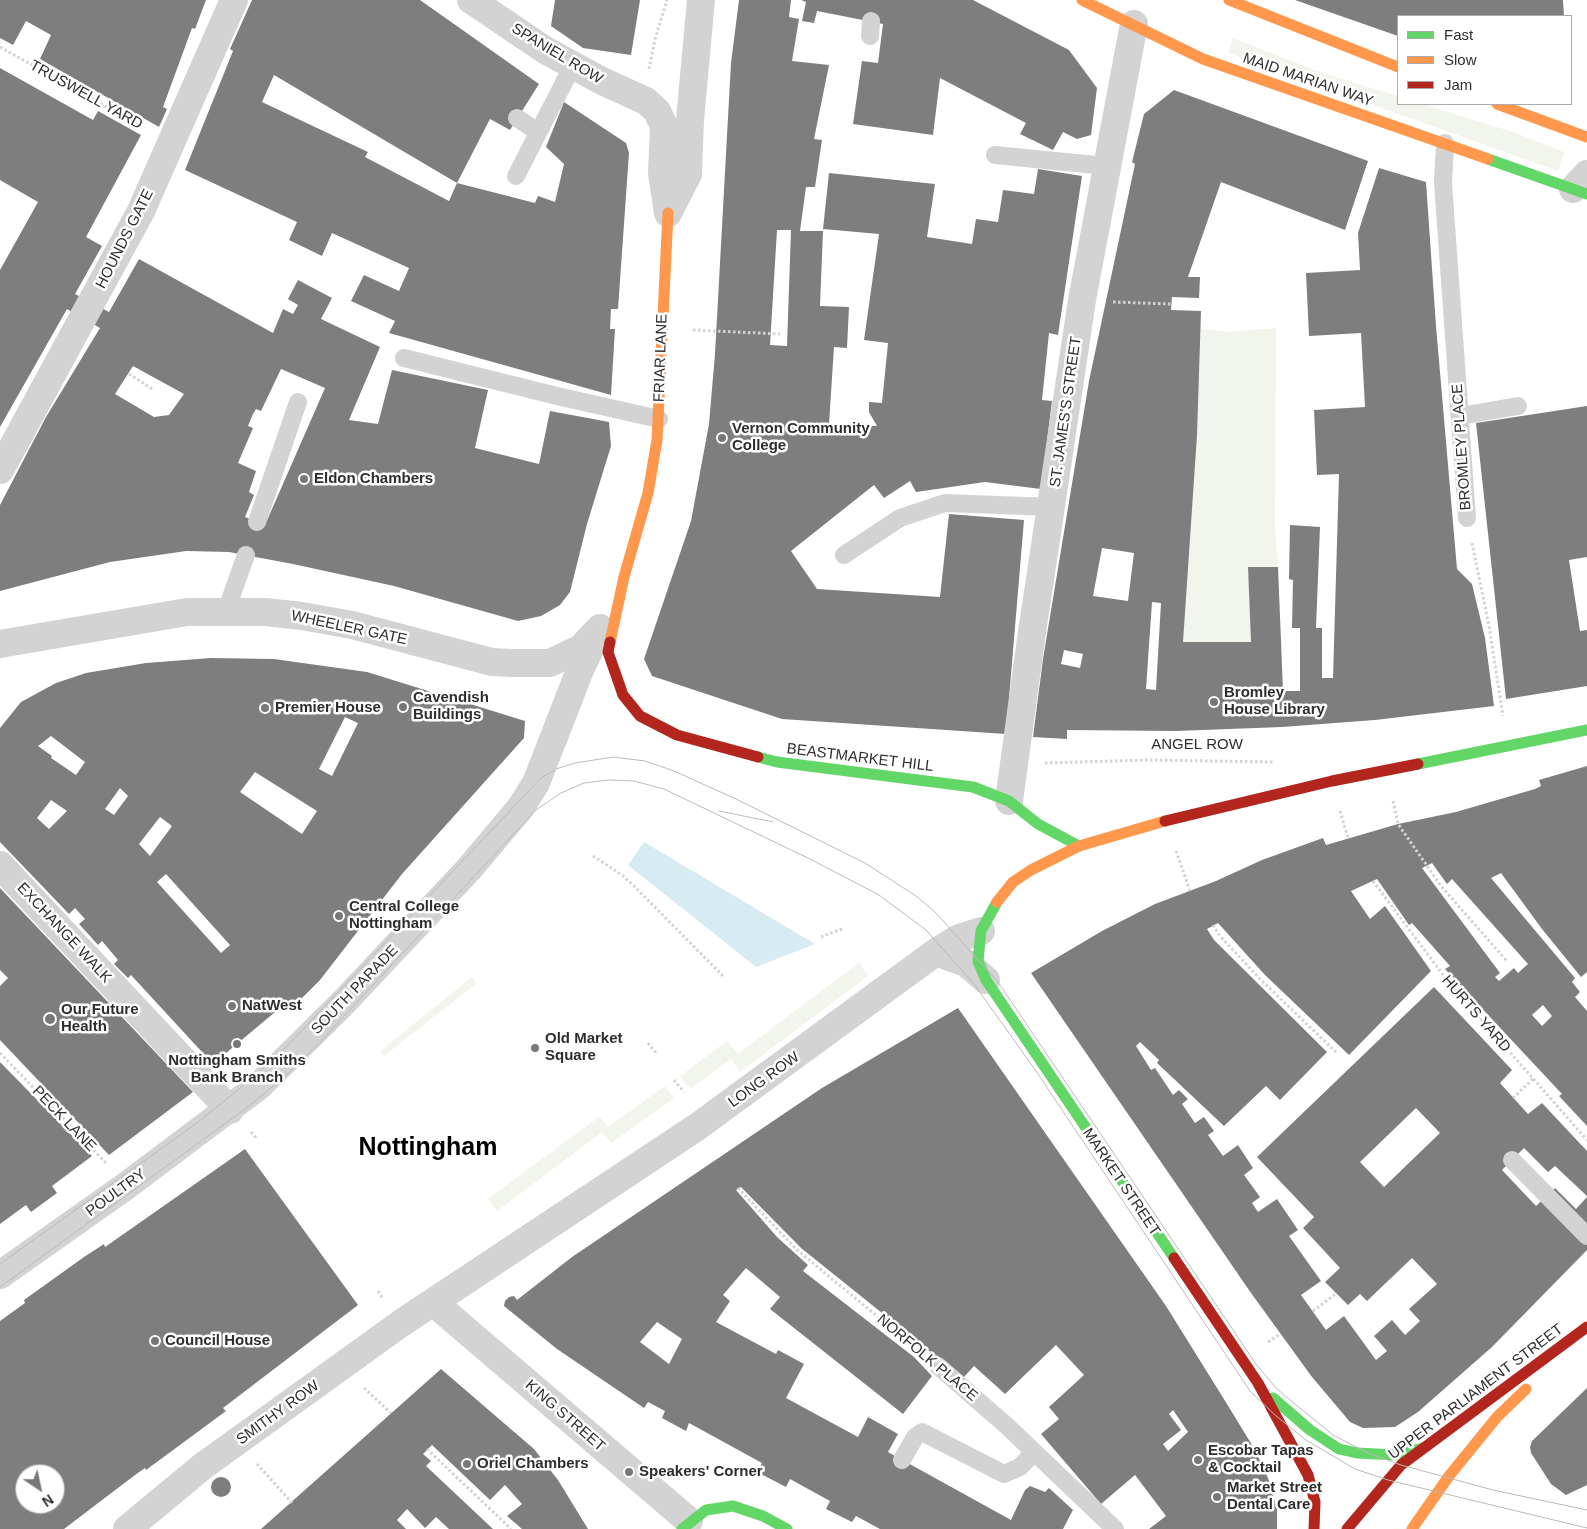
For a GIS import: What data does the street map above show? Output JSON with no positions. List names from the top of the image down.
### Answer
{
  "streets": {
    "street": [
      "SPANIEL ROW",
      "MAID MARIAN WAY",
      "HOUNDS GATE",
      "FRIAR LANE",
      "ST. JAMES'S STREET",
      "WHEELER GATE",
      "BEASTMARKET HILL",
      "EXCHANGE WALK",
      "SOUTH PARADE",
      "LONG ROW",
      "MARKET STREET",
      "POULTRY",
      "UPPER PARLIAMENT STREET",
      "SMITHY ROW",
      "KING STREET"
    ],
    "lane": ["BROMLEY PLACE", "NORFOLK PLACE"],
    "path": [
      "TRUSWELL YARD",
      "ANGEL ROW",
      "HURTS YARD",
      "PECK LANE"
    ]
  },
  "crossings": [
    ["SPANIEL ROW", "FRIAR LANE"],
    ["MAID MARIAN WAY", "ST. JAMES'S STREET"],
    ["MAID MARIAN WAY", "BROMLEY PLACE"],
    ["TRUSWELL YARD", "HOUNDS GATE"],
    ["FRIAR LANE", "WHEELER GATE"],
    ["FRIAR LANE", "BEASTMARKET HILL"],
    ["ST. JAMES'S STREET", "ANGEL ROW"],
    ["ST. JAMES'S STREET", "BEASTMARKET HILL"],
    ["WHEELER GATE", "SOUTH PARADE"],
    ["EXCHANGE WALK", "SOUTH PARADE"],
    ["EXCHANGE WALK", "POULTRY"],
    ["SOUTH PARADE", "POULTRY"],
    ["LONG ROW", "MARKET STREET"],
    ["LONG ROW", "SMITHY ROW"],
    ["LONG ROW", "KING STREET"],
    ["PECK LANE", "POULTRY"],
    ["MARKET STREET", "UPPER PARLIAMENT STREET"],
    ["SMITHY ROW", "KING STREET"]
  ],
  "districts": ["Nottingham"],
  "places": [
    "Vernon Community College",
    "Eldon Chambers",
    "Bromley House Library",
    "Cavendish Buildings",
    "Premier House",
    "Central College Nottingham",
    "NatWest",
    "Our Future Health",
    "Nottingham Smiths Bank Branch",
    "Old Market Square",
    "Council House",
    "Escobar Tapas & Cocktail",
    "Oriel Chambers",
    "Speakers' Corner",
    "Market Street Dental Care"
  ],
  "legend": ["Fast", "Slow", "Jam"],
  "north": "bottom right"
}
